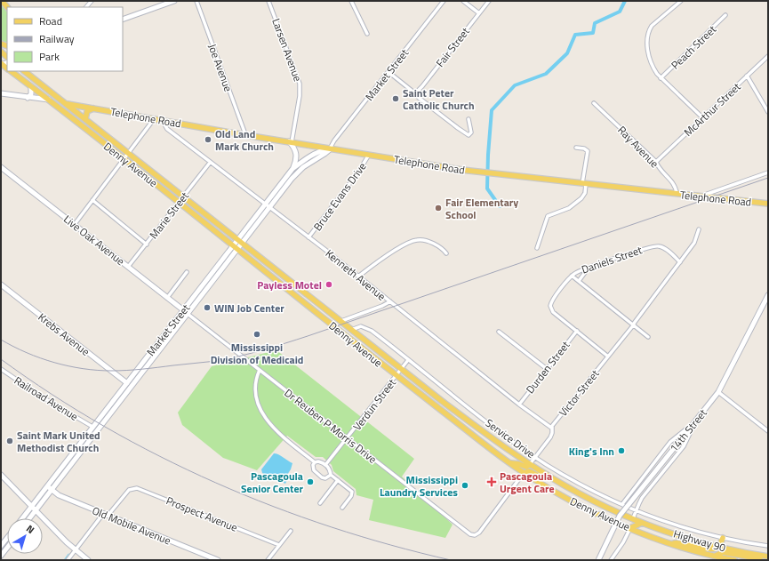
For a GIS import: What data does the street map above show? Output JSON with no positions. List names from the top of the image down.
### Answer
{
  "streets": {
    "main road": [
      "Market Street",
      "Telephone Road",
      "Denny Avenue",
      "Live Oak Avenue",
      "Krebs Avenue",
      "14th Street",
      "Old Mobile Avenue",
      "Highway 90"
    ],
    "street": [
      "Fair Street",
      "Peach Street",
      "Larsen Avenue",
      "Joe Avenue",
      "McArthur Street",
      "Ray Avenue",
      "Bruce Evans Drive",
      "Marie Street",
      "Daniels Street",
      "Kenneth Avenue",
      "Durden Street",
      "Victor Street",
      "Railroad Avenue",
      "Verdun Street",
      "Dr Reuben P Morris Drive",
      "Service Drive",
      "Prospect Avenue"
    ]
  },
  "crossings": [
    ["Larsen Avenue", "Telephone Road"],
    ["Joe Avenue", "Telephone Road"],
    ["Market Street", "Telephone Road"],
    ["Market Street", "Denny Avenue"],
    ["Market Street", "Live Oak Avenue"],
    ["Market Street", "Kenneth Avenue"],
    ["Market Street", "Krebs Avenue"],
    ["Market Street", "Railroad Avenue"],
    ["Market Street", "Dr Reuben P Morris Drive"],
    ["Market Street", "Old Mobile Avenue"],
    ["McArthur Street", "Ray Avenue"],
    ["Telephone Road", "Ray Avenue"],
    ["Telephone Road", "Denny Avenue"],
    ["Telephone Road", "Bruce Evans Drive"],
    ["Telephone Road", "Kenneth Avenue"],
    ["Denny Avenue", "Marie Street"],
    ["Denny Avenue", "Victor Street"],
    ["Denny Avenue", "Verdun Street"],
    ["Denny Avenue", "Dr Reuben P Morris Drive"],
    ["Denny Avenue", "Service Drive"],
    ["Denny Avenue", "Highway 90"],
    ["Bruce Evans Drive", "Kenneth Avenue"],
    ["Marie Street", "Live Oak Avenue"],
    ["Marie Street", "Kenneth Avenue"],
    ["Live Oak Avenue", "Dr Reuben P Morris Drive"],
    ["Daniels Street", "Durden Street"],
    ["Daniels Street", "Victor Street"],
    ["Kenneth Avenue", "Durden Street"],
    ["Kenneth Avenue", "Victor Street"],
    ["Victor Street", "Service Drive"],
    ["Verdun Street", "Dr Reuben P Morris Drive"],
    ["Verdun Street", "Service Drive"],
    ["Prospect Avenue", "Old Mobile Avenue"]
  ],
  "places": {
    "other": [
      "Saint Peter Catholic Church",
      "Old Land Mark Church",
      "Fair Elementary School",
      "Payless Motel",
      "WIN Job Center",
      "Mississippi Division of Medicaid",
      "Saint Mark United Methodist Church",
      "King's Inn",
      "Pascagoula Senior Center",
      "Mississippi Laundry Services"
    ],
    "health": ["Pascagoula Urgent Care"]
  },
  "legend": ["Road", "Railway", "Park"],
  "north": "top right"
}
